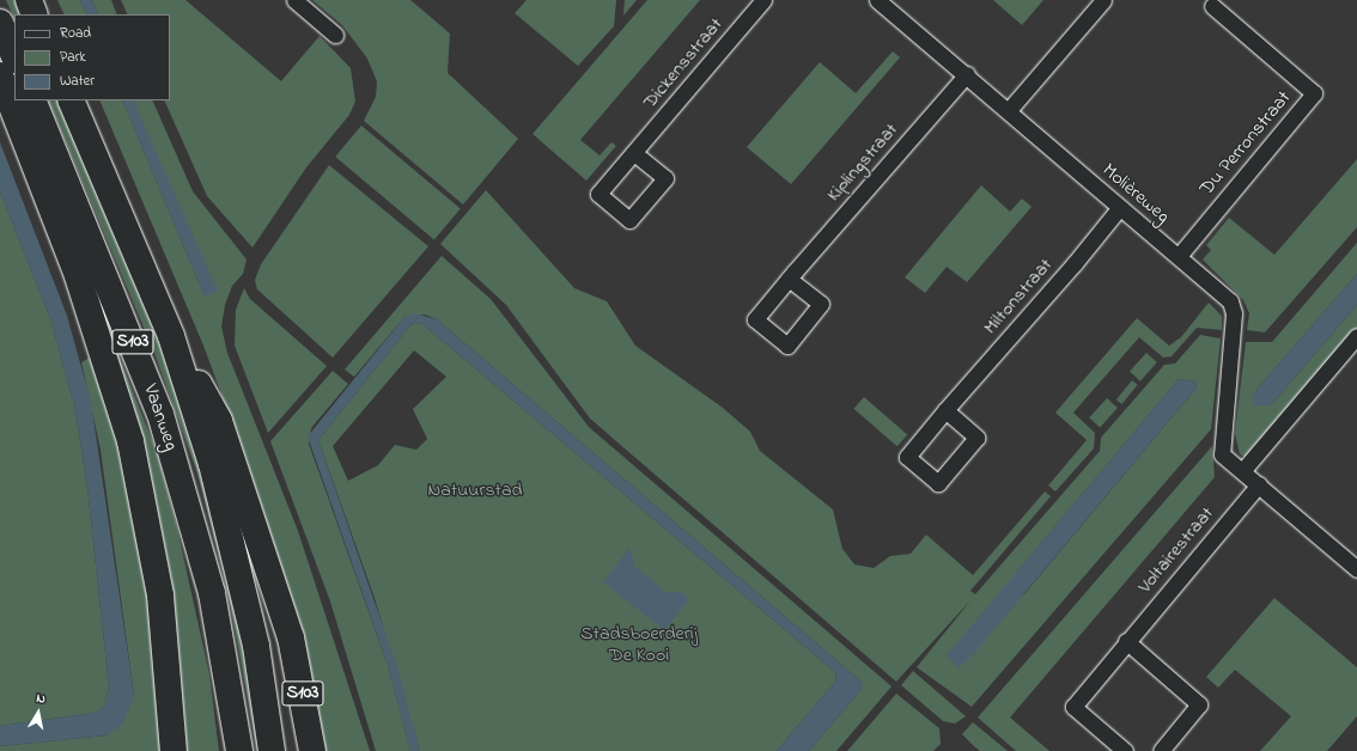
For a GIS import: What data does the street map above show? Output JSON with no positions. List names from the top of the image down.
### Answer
{
  "streets": {
    "highway": ["S103", "Vaanweg"],
    "street": [
      "Dickensstraat",
      "Du Perronstraat",
      "Kiplingstraat",
      "Molièreweg",
      "Miltonstraat",
      "Voltairestraat"
    ]
  },
  "crossings": [
    ["Du Perronstraat", "Molièreweg"],
    ["Kiplingstraat", "Molièreweg"],
    ["Molièreweg", "Miltonstraat"],
    ["Molièreweg", "Voltairestraat"]
  ],
  "parks": ["Natuurstad", "Stadsboerderij De Kooi"],
  "legend": ["Road", "Park", "Water"],
  "north": "top"
}
